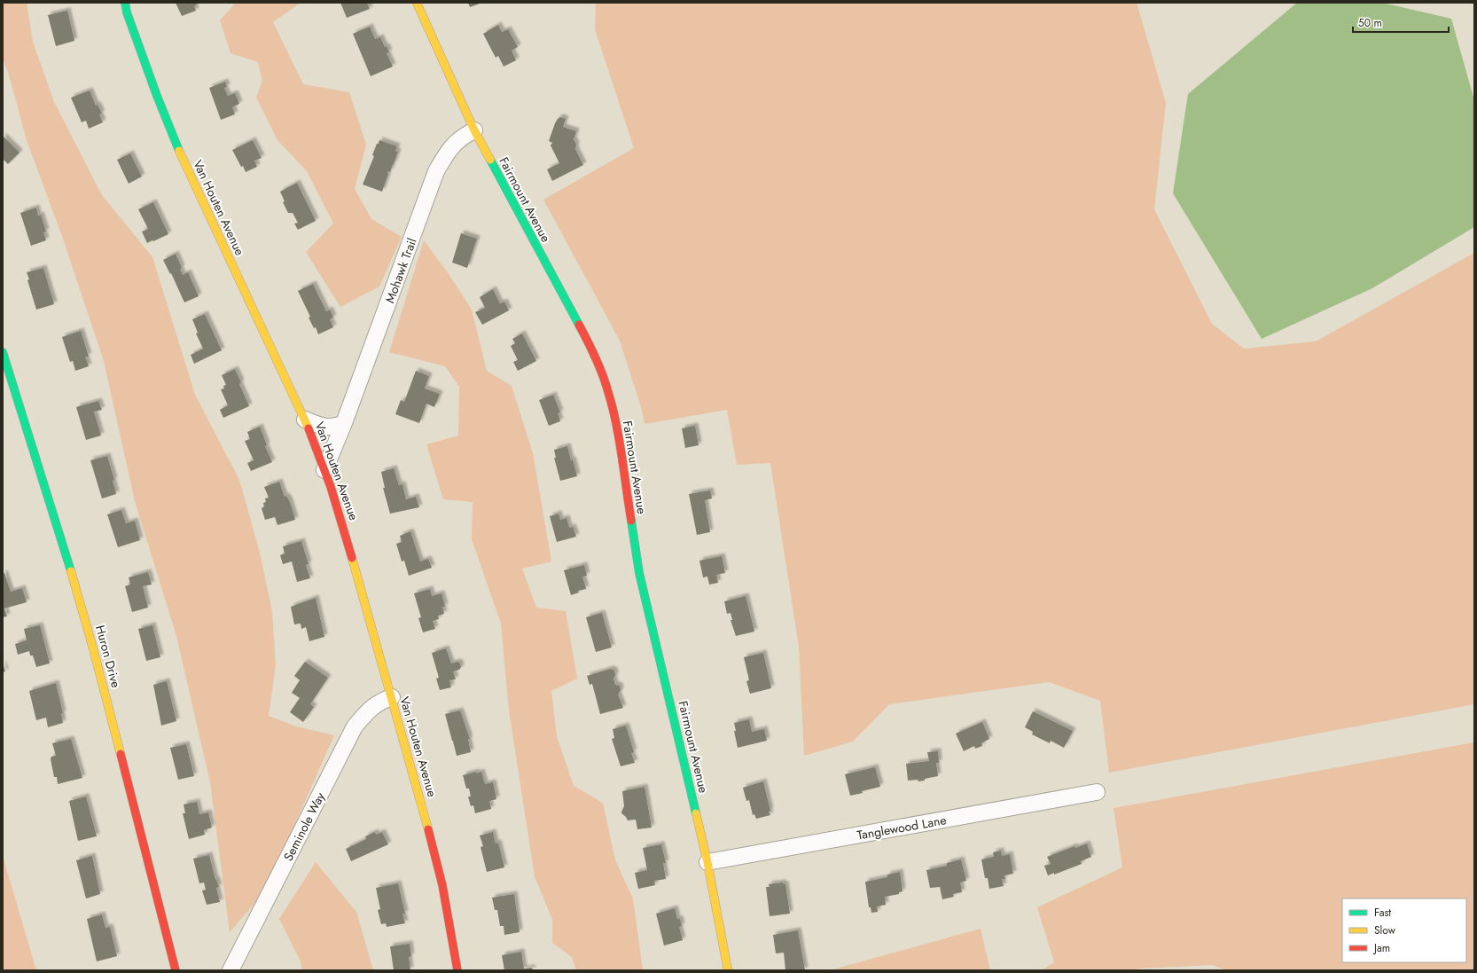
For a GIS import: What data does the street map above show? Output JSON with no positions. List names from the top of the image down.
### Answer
{
  "streets": {
    "street": [
      "Fairmount Avenue",
      "Van Houten Avenue",
      "Mohawk Trail",
      "Huron Drive",
      "Seminole Way",
      "Tanglewood Lane"
    ]
  },
  "crossings": [
    ["Fairmount Avenue", "Mohawk Trail"],
    ["Fairmount Avenue", "Tanglewood Lane"],
    ["Van Houten Avenue", "Mohawk Trail"],
    ["Van Houten Avenue", "Seminole Way"]
  ],
  "legend": ["Fast", "Slow", "Jam"],
  "scale_bar": "50 m"
}
